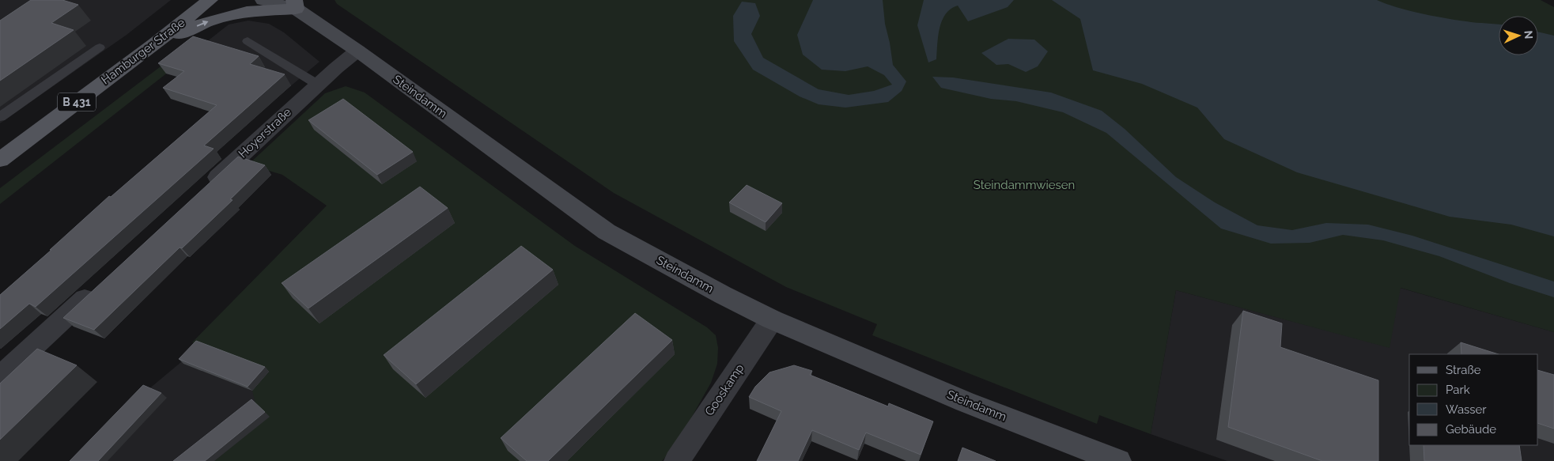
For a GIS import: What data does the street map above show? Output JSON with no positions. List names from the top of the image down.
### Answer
{
  "streets": {
    "main road": ["Hamburger Straße", "B 431"],
    "street": ["Steindamm", "Hoyerstraße", "Gooskamp"]
  },
  "crossings": [
    ["Steindamm", "Hoyerstraße"],
    ["Steindamm", "Gooskamp"]
  ],
  "parks": ["Steindammwiesen"],
  "legend": [
    "Straße",
    "Park",
    "Wasser",
    "Gebäude"
  ],
  "north": "right"
}
